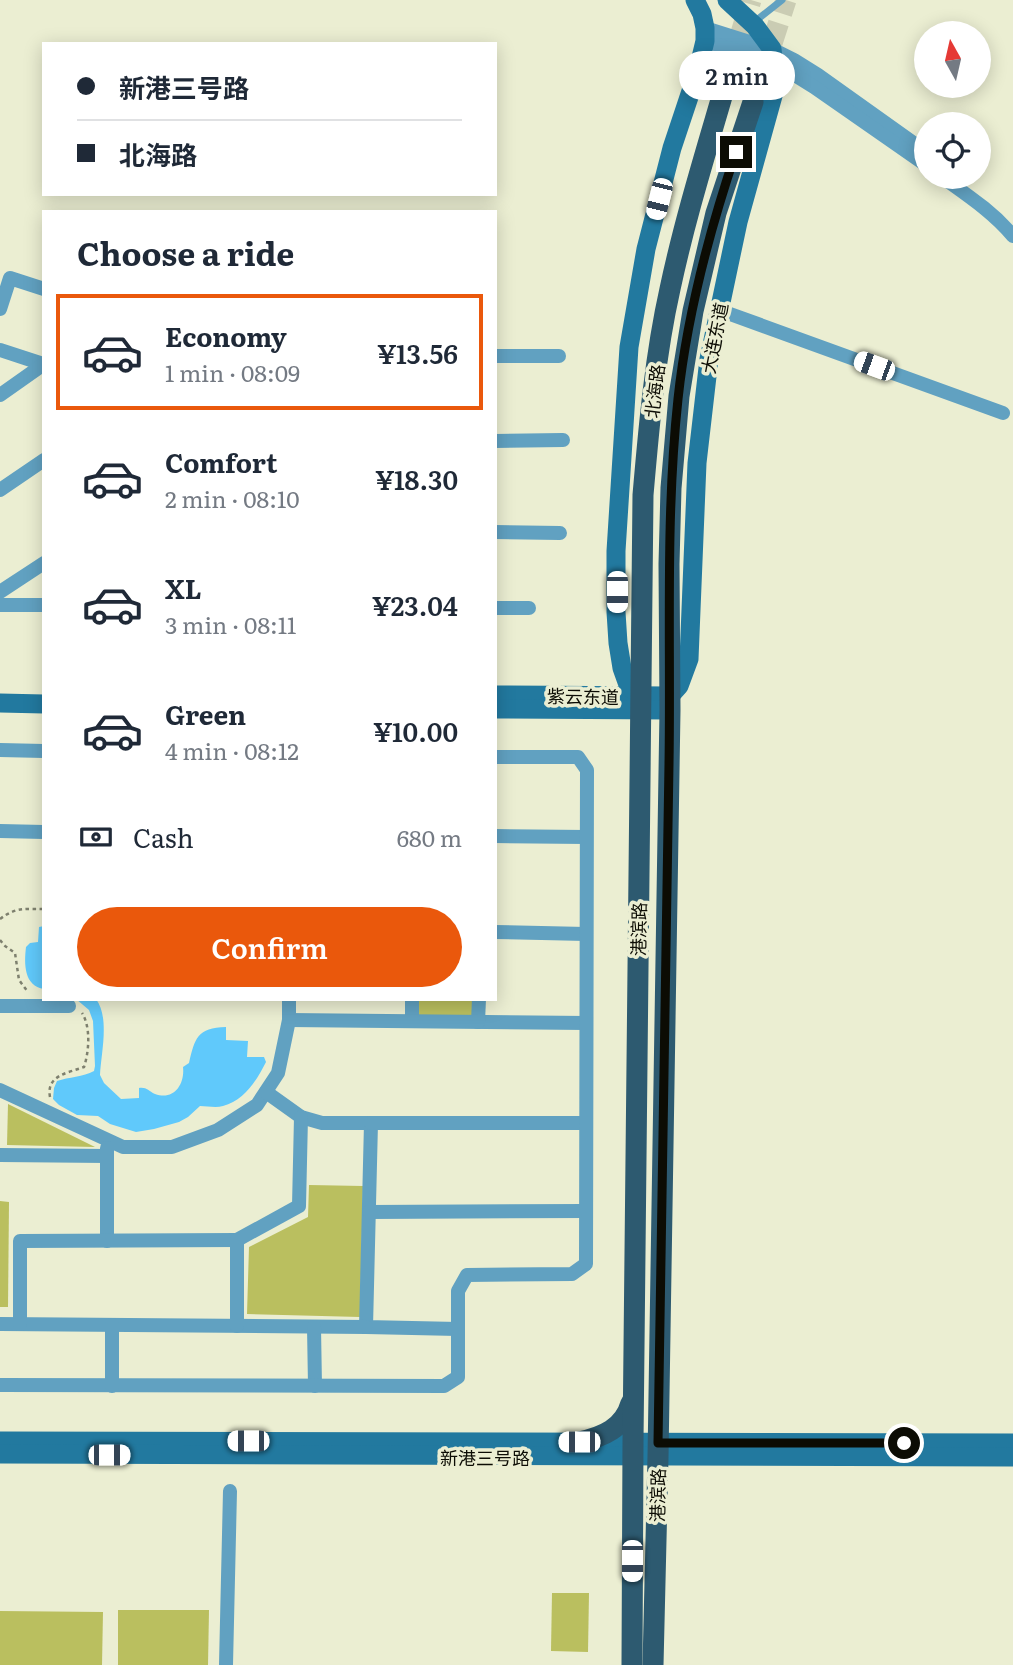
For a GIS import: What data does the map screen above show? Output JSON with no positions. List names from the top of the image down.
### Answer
{
  "streets": {
    "main road": [
      "大连东道",
      "北海路",
      "紫云东道",
      "港滨路",
      "新港三号路"
    ]
  },
  "crossings": [
    ["大连东道", "北海路"],
    ["大连东道", "紫云东道"],
    ["大连东道", "港滨路"],
    ["北海路", "紫云东道"],
    ["北海路", "港滨路"],
    ["紫云东道", "港滨路"],
    ["港滨路", "新港三号路"]
  ],
  "north": "top",
  "page": {
    "banner": ["新港三号路", "北海路"],
    "bubble": "2 min",
    "heading": "Choose a ride",
    "list": [
      {
        "name": "Economy",
        "note": "1 min · 08:09",
        "value": "¥13.56"
      },
      {
        "name": "Comfort",
        "note": "2 min · 08:10",
        "value": "¥18.30"
      },
      {
        "name": "XL",
        "note": "3 min · 08:11",
        "value": "¥23.04"
      },
      {
        "name": "Green",
        "note": "4 min · 08:12",
        "value": "¥10.00"
      }
    ],
    "pay": ["Cash", "680 m"],
    "buttons": "Confirm"
  }
}
